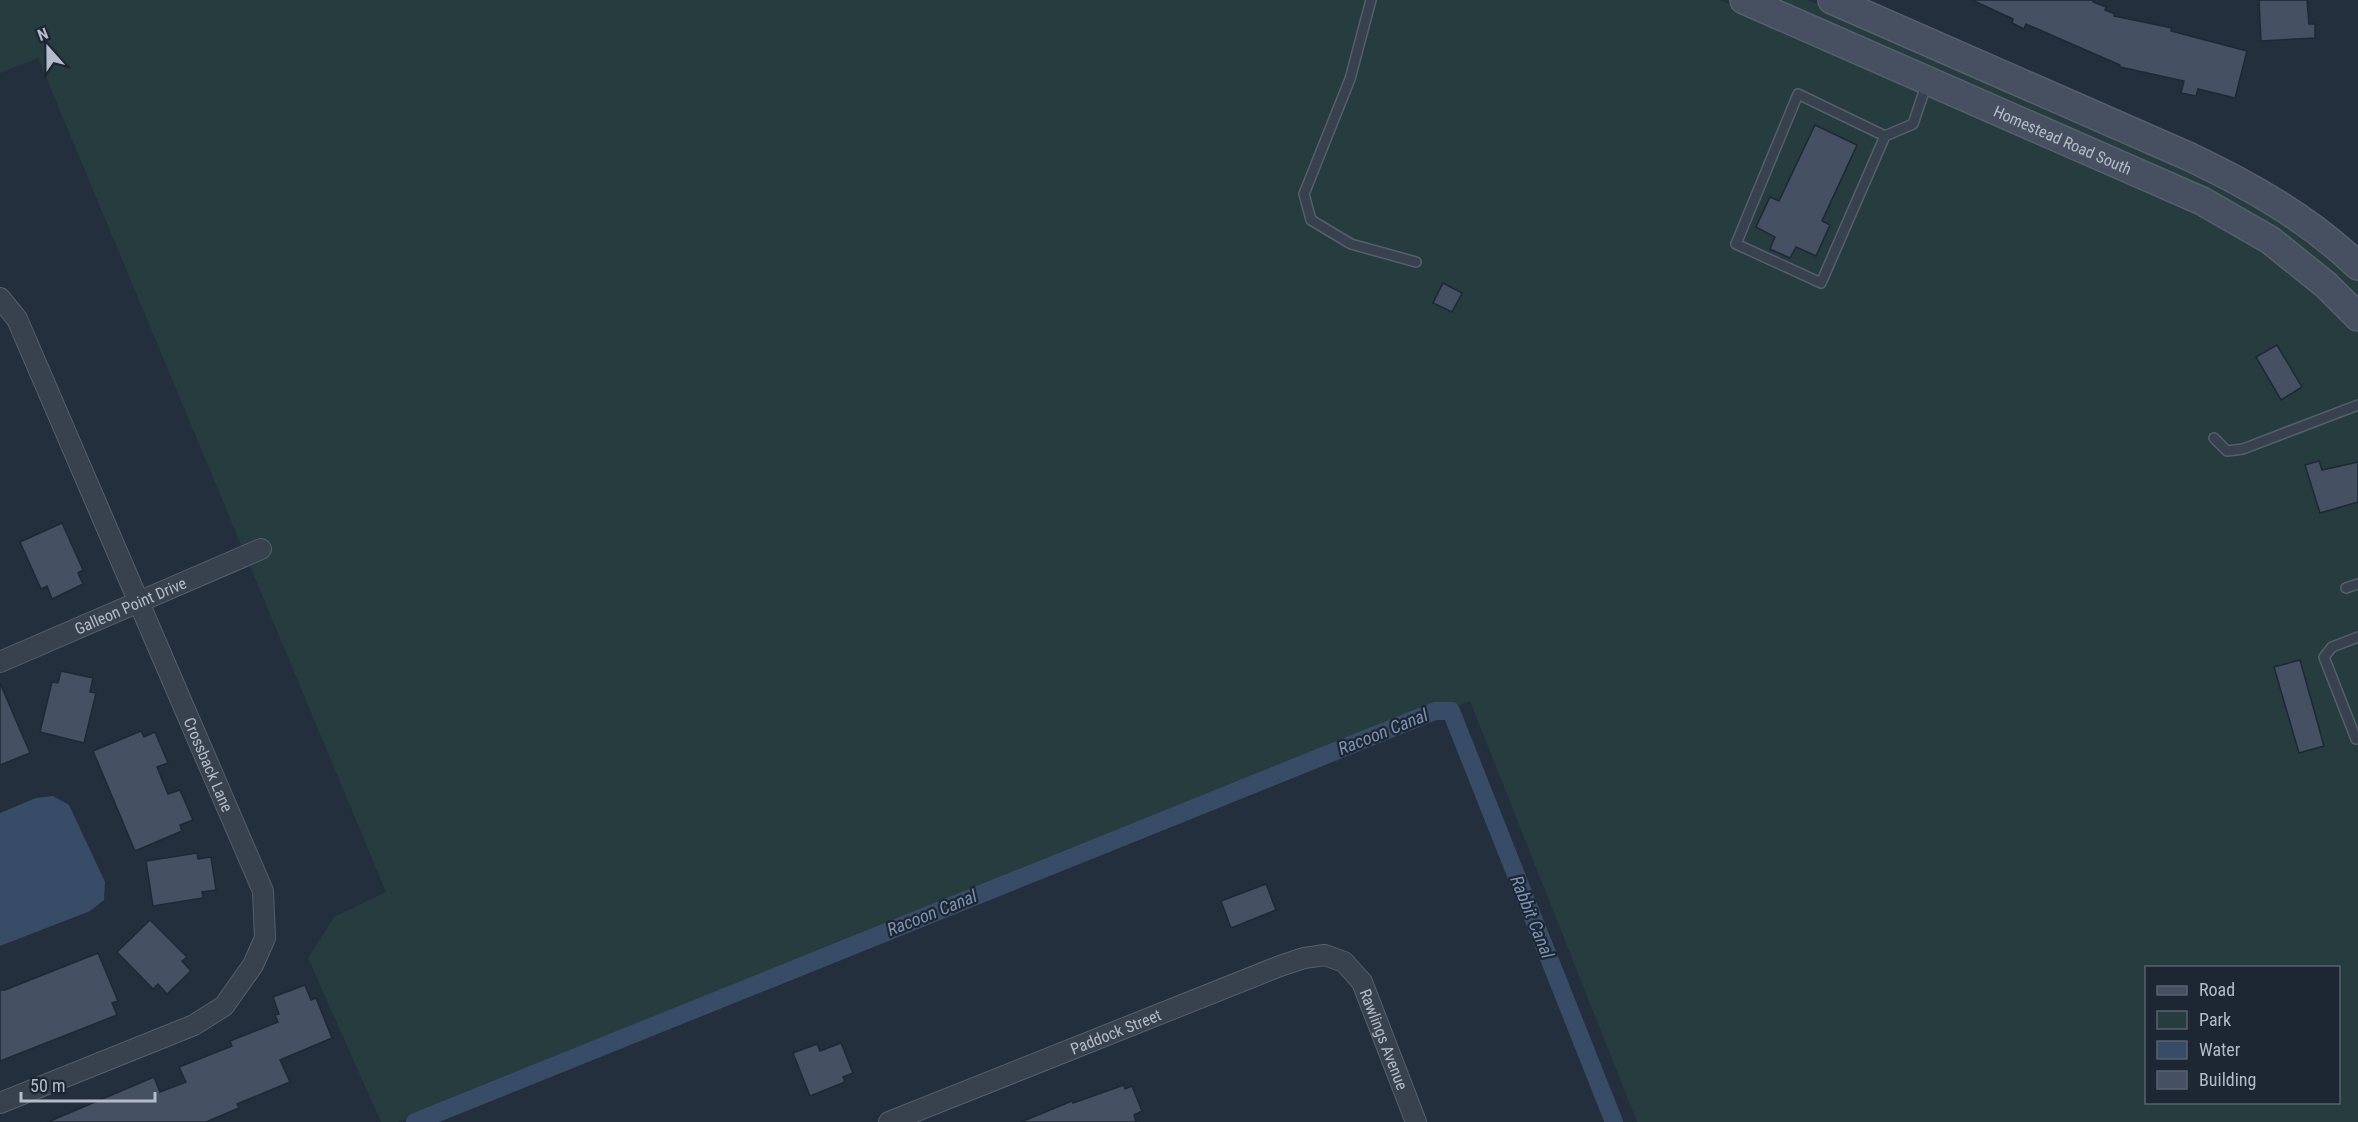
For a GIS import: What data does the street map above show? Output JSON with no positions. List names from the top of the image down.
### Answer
{
  "streets": {
    "main road": ["Homestead Road South"],
    "street": [
      "Galleon Point Drive",
      "Crossback Lane",
      "Paddock Street",
      "Rawlings Avenue"
    ]
  },
  "crossings": [
    ["Galleon Point Drive", "Crossback Lane"],
    ["Paddock Street", "Rawlings Avenue"]
  ],
  "water": ["Racoon Canal", "Rabbit Canal"],
  "legend": [
    "Road",
    "Park",
    "Water",
    "Building"
  ],
  "scale_bar": "50 m",
  "north": "top"
}
